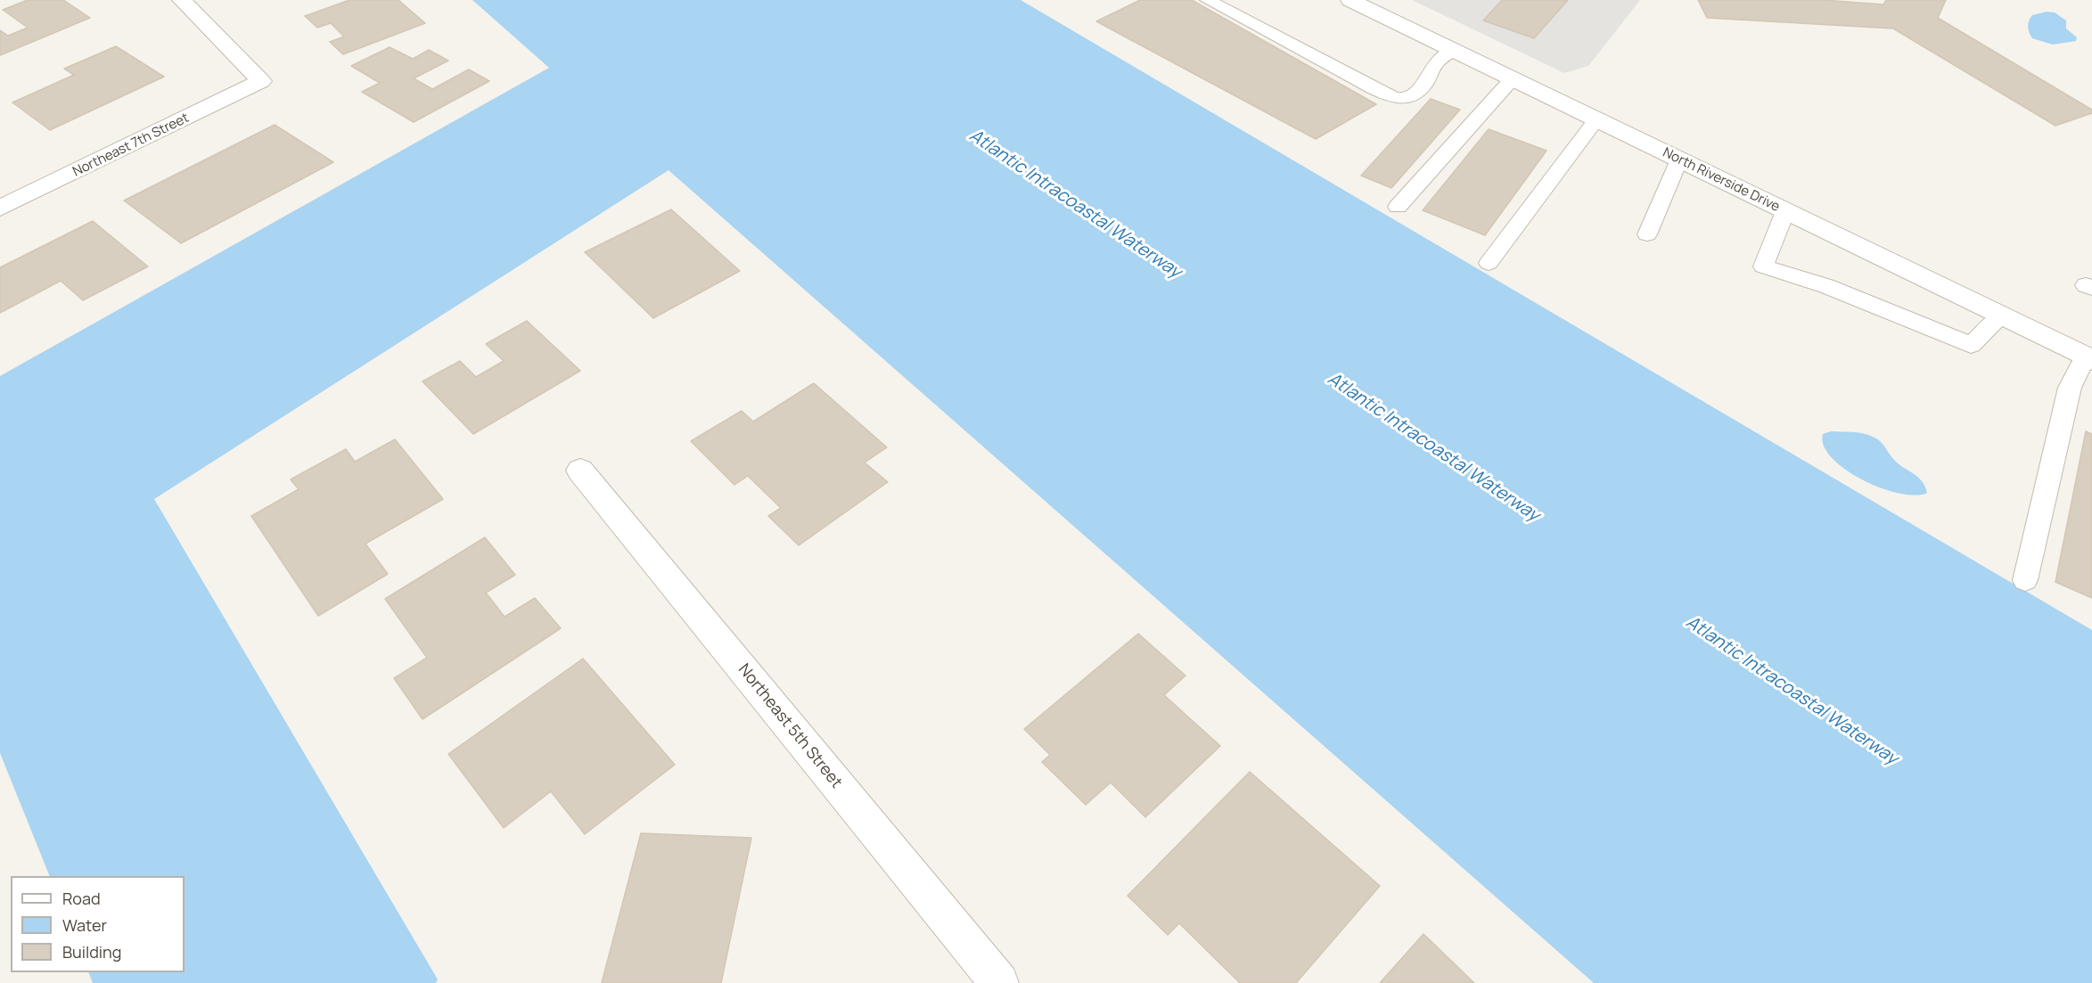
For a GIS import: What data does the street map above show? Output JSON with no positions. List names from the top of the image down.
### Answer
{
  "streets": {
    "street": ["Northeast 7th Street", "North Riverside Drive", "Northeast 5th Street"]
  },
  "water": ["Atlantic Intracoastal Waterway"],
  "legend": ["Road", "Water", "Building"]
}
